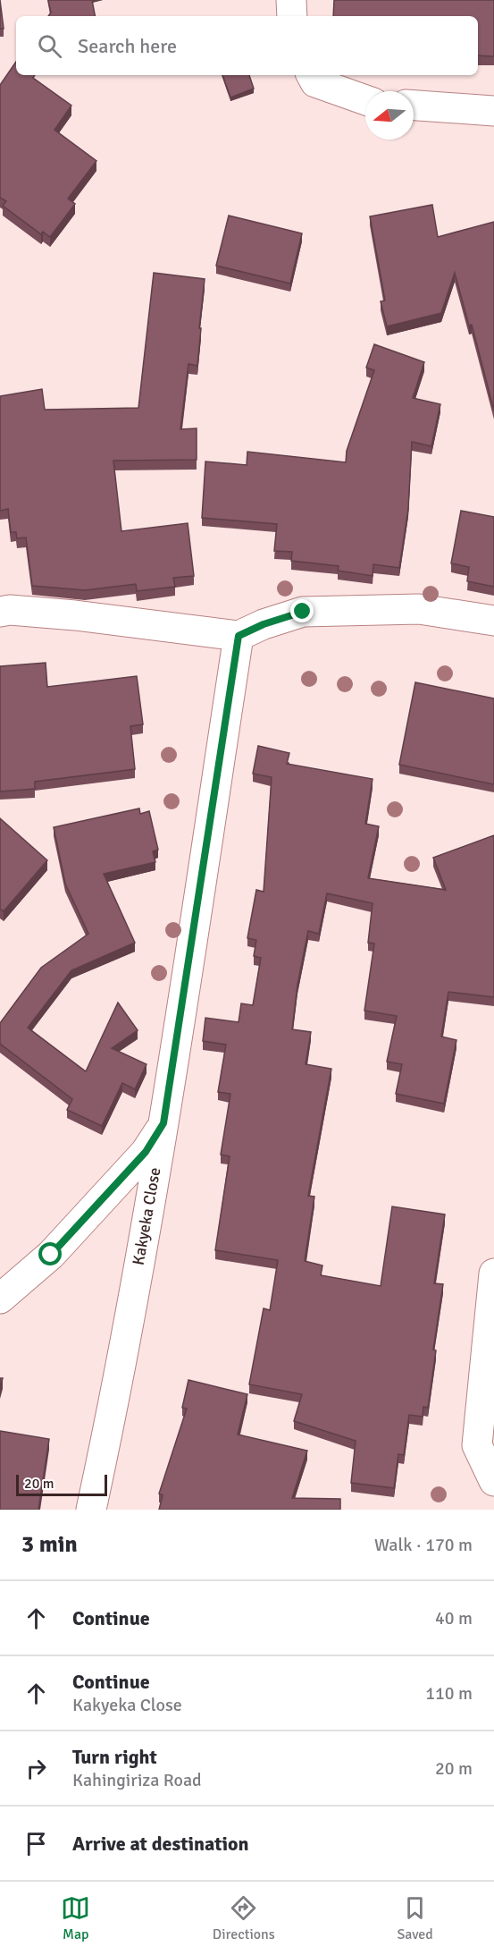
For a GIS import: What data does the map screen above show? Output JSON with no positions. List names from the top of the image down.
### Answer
{
  "streets": {
    "street": ["Kakyeka Close"]
  },
  "scale_bar": "20 m",
  "north": "left",
  "page": {
    "search": "Search here",
    "scale": "20 m",
    "heading": ["3 min", "Walk · 170 m"],
    "list": [
      ["Continue", "40 m"],
      ["Continue", "Kakyeka Close", "110 m"],
      ["Turn right", "Kahingiriza Road", "20 m"],
      "Arrive at destination"
    ],
    "nav": ["Map", "Directions", "Saved"]
  }
}
